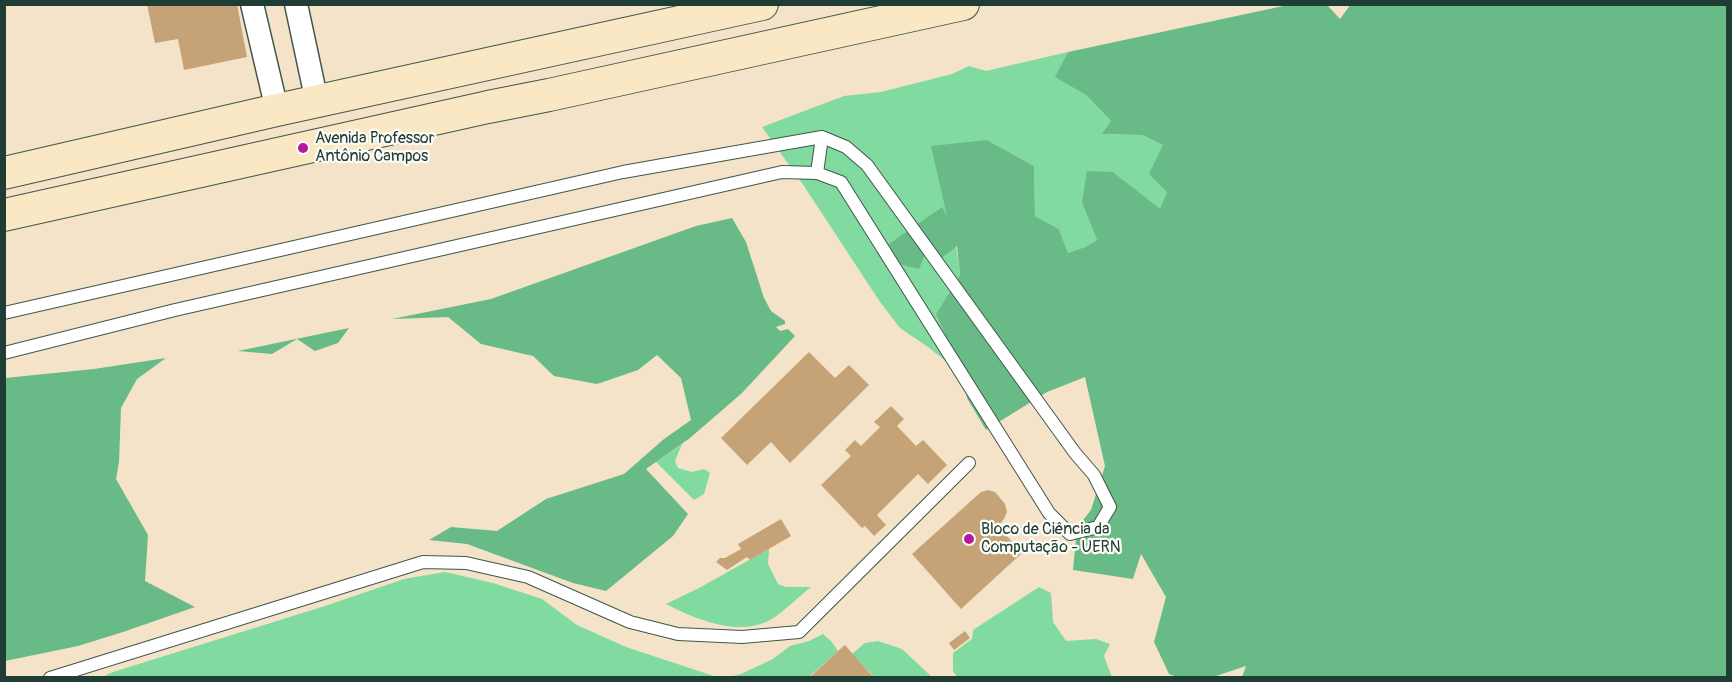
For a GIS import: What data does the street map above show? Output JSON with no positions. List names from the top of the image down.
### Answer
{
  "places": ["Avenida Professor Antônio Campos", "Bloco de Ciência da Computação - UERN"]
}
